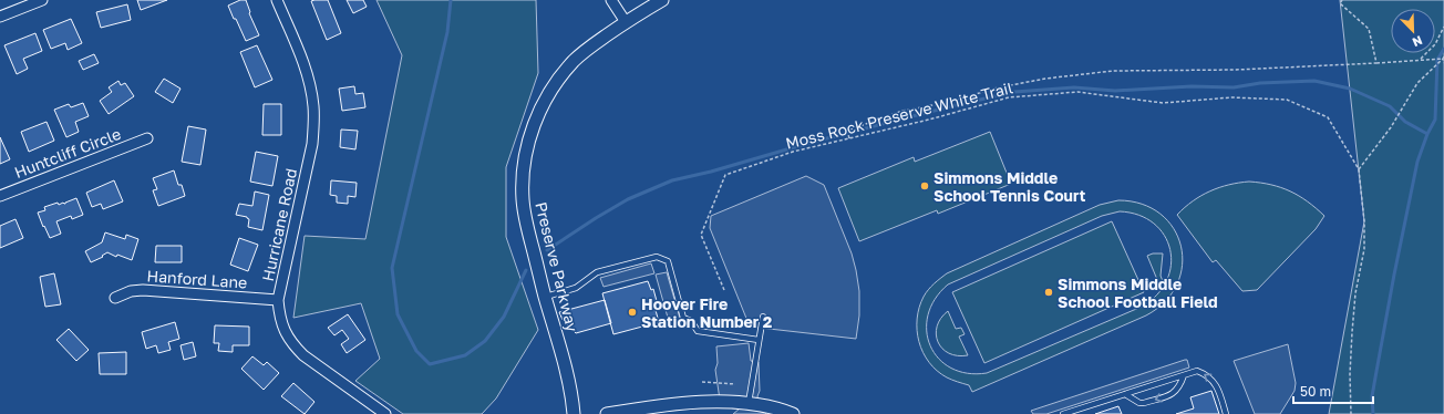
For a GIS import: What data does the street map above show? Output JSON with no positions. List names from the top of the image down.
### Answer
{
  "streets": {
    "street": [
      "Huntcliff Circle",
      "Hurricane Road",
      "Preserve Parkway",
      "Hanford Lane"
    ],
    "path": ["Moss Rock Preserve White Trail"]
  },
  "crossings": [
    ["Hurricane Road", "Hanford Lane"]
  ],
  "places": ["Simmons Middle School Tennis Court", "Simmons Middle School Football Field", "Hoover Fire Station Number 2"],
  "scale_bar": "50 m",
  "north": "bottom right"
}
